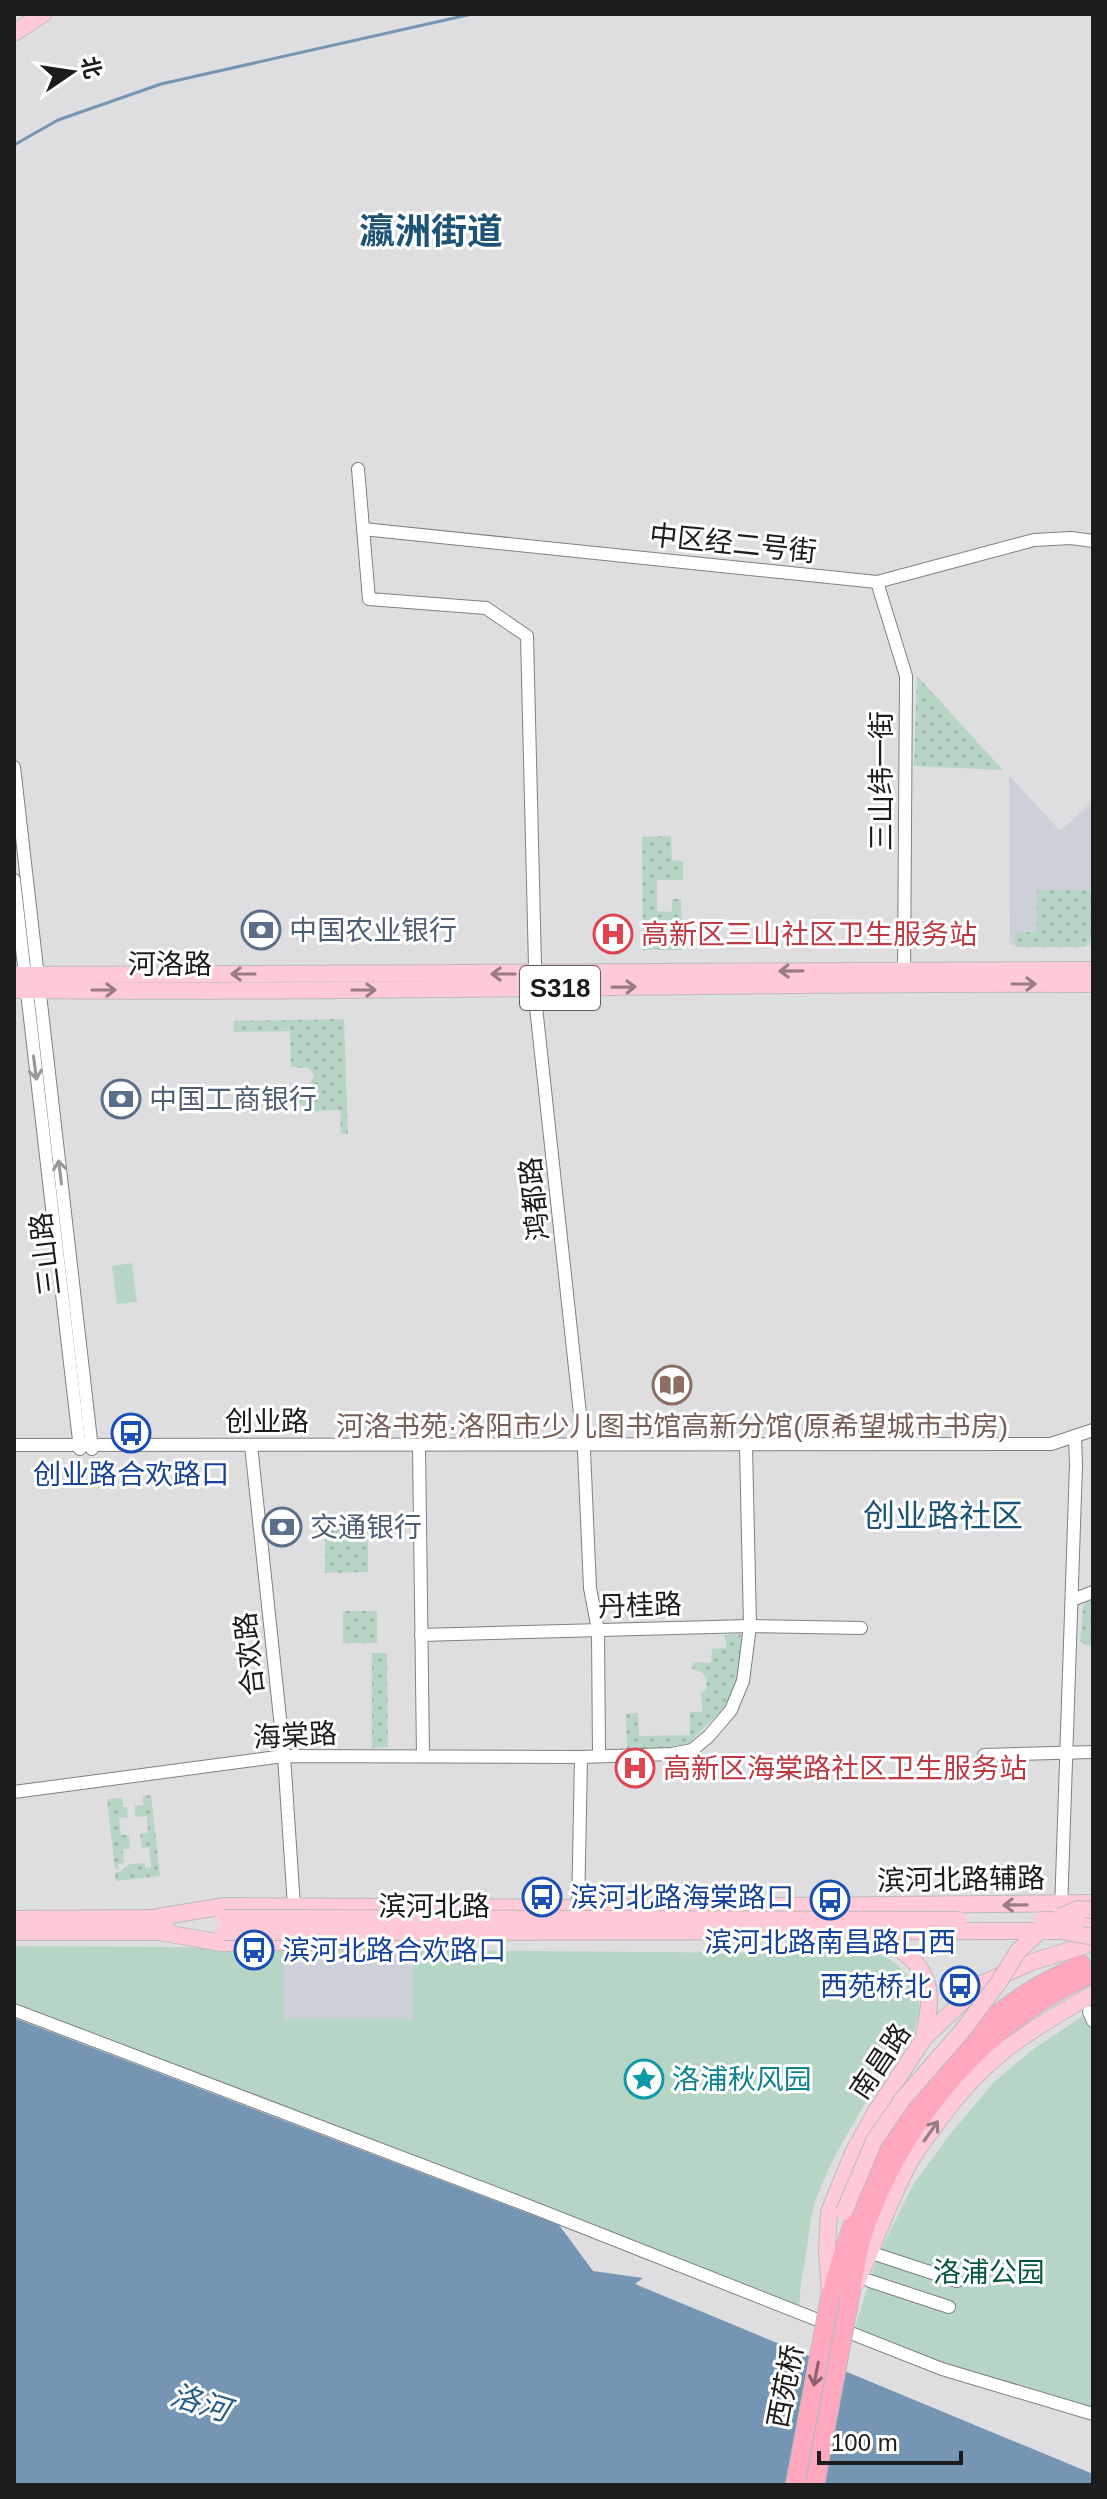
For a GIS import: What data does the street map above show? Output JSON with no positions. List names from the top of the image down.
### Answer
{
  "streets": {
    "highway": ["西苑桥"],
    "main road": [
      "河洛路",
      "S318",
      "滨河北路辅路",
      "滨河北路",
      "南昌路"
    ],
    "street": [
      "中区经二号街",
      "三山纬一街",
      "鸿都路",
      "三山路",
      "创业路",
      "丹桂路",
      "合欢路",
      "海棠路"
    ]
  },
  "crossings": [
    ["中区经二号街", "三山纬一街"],
    ["中区经二号街", "鸿都路"],
    ["三山纬一街", "河洛路"],
    ["河洛路", "鸿都路"],
    ["河洛路", "三山路"],
    ["鸿都路", "创业路"],
    ["鸿都路", "丹桂路"],
    ["鸿都路", "海棠路"],
    ["三山路", "创业路"],
    ["创业路", "合欢路"],
    ["创业路", "海棠路"],
    ["丹桂路", "海棠路"],
    ["合欢路", "海棠路"],
    ["合欢路", "滨河北路辅路"],
    ["滨河北路辅路", "滨河北路"],
    ["滨河北路", "南昌路"],
    ["南昌路", "西苑桥"]
  ],
  "districts": ["瀛洲街道", "创业路社区"],
  "water": ["洛河"],
  "parks": ["洛浦公园"],
  "places": {
    "bank": ["中国农业银行", "中国工商银行", "交通银行"],
    "hospital": ["高新区三山社区卫生服务站", "高新区海棠路社区卫生服务站"],
    "library": ["河洛书苑·洛阳市少儿图书馆高新分馆(原希望城市书房)"],
    "bus stop": [
      "创业路合欢路口",
      "滨河北路海棠路口",
      "滨河北路南昌路口西",
      "滨河北路合欢路口",
      "西苑桥北"
    ],
    "place": ["洛浦秋风园"]
  },
  "scale_bar": "100 m",
  "north": "right"
}
